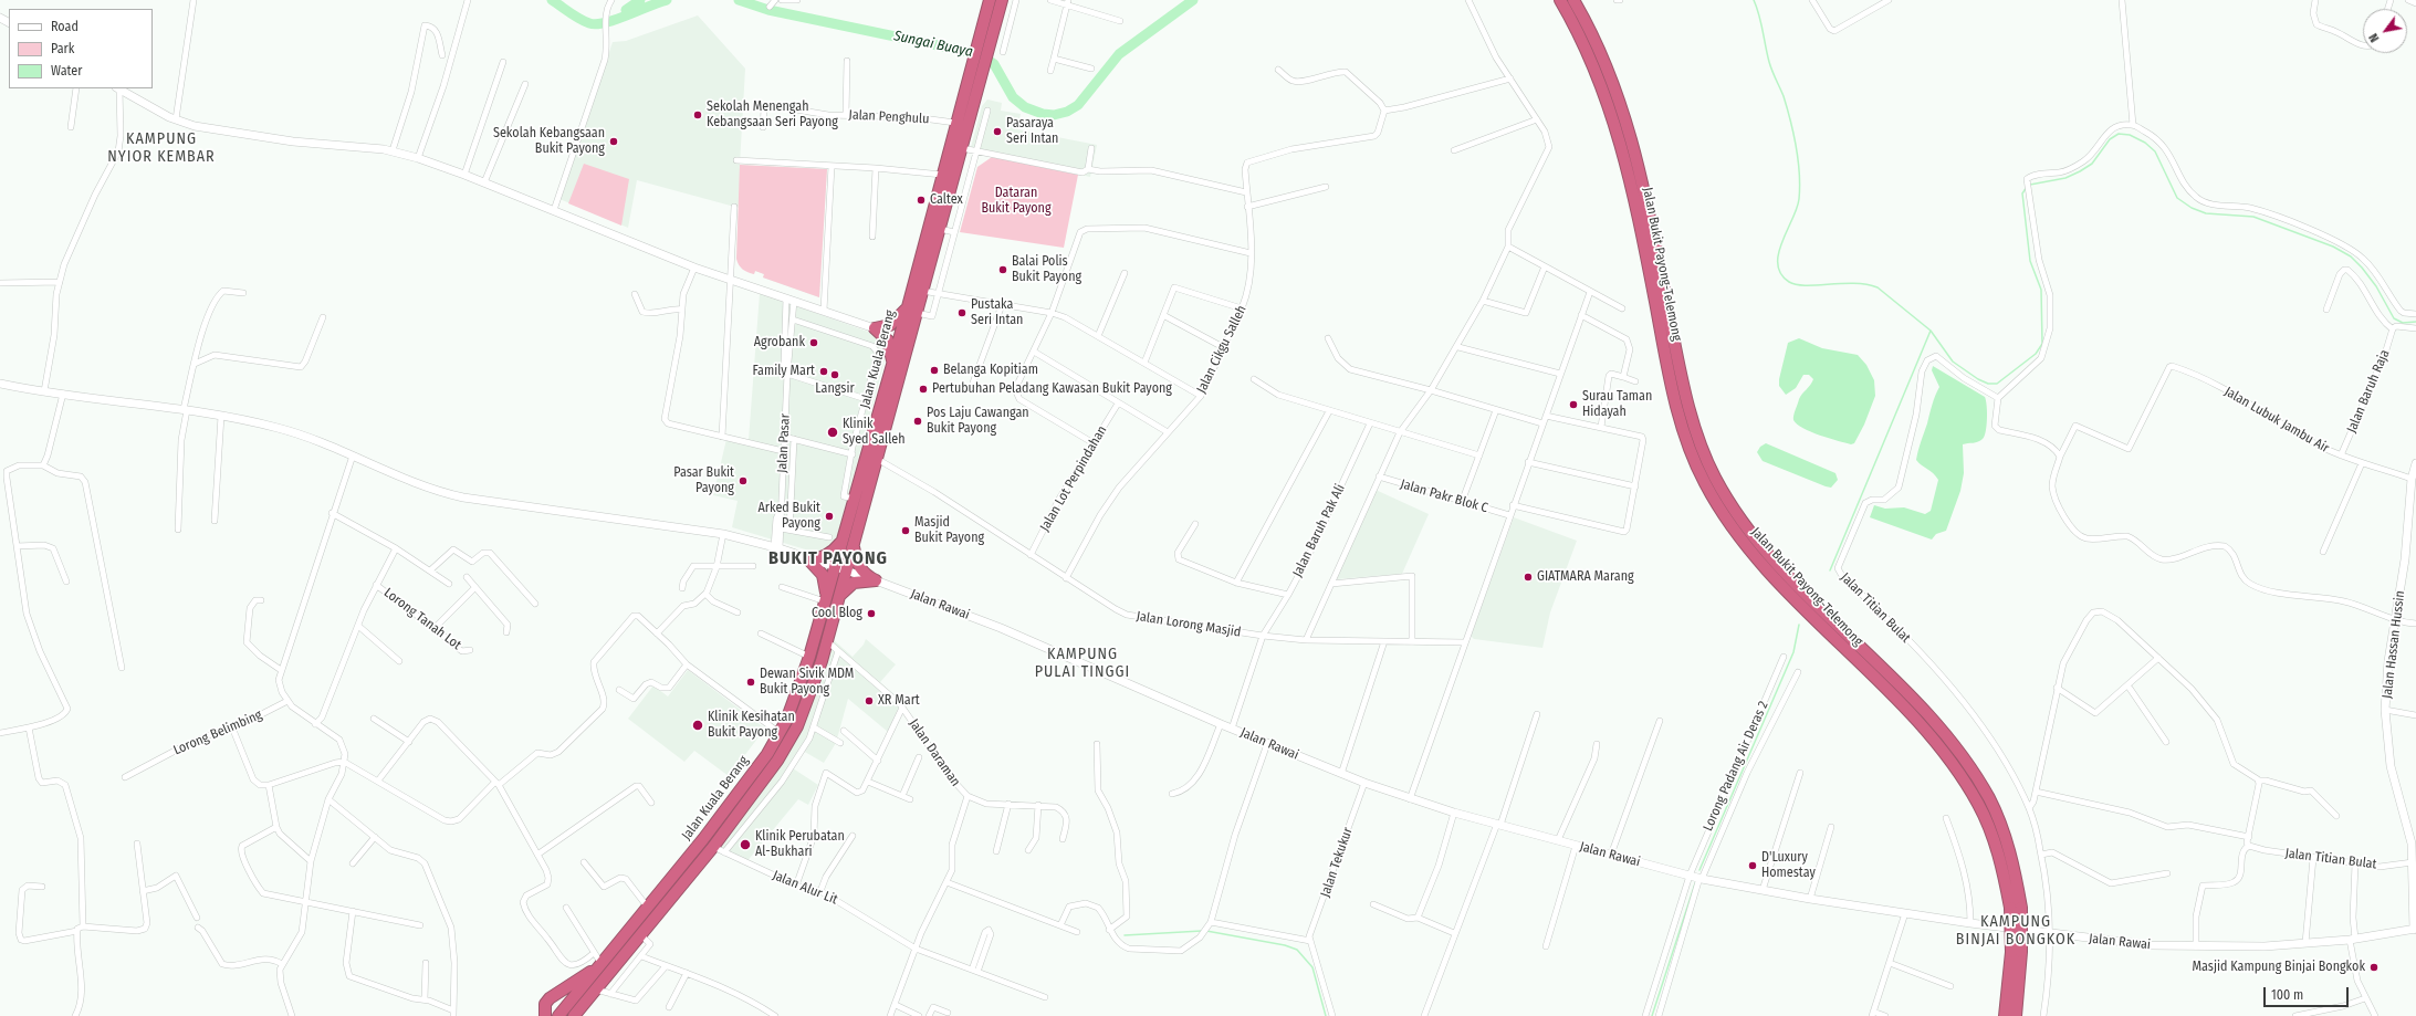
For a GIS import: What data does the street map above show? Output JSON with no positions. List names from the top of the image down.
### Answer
{
  "streets": {
    "highway": ["Jalan Bukit Payong-Telemong", "Jalan Kuala Berang"],
    "main road": ["Jalan Rawai", "Jalan Hassan Hussin"],
    "street": [
      "Jalan Penghulu",
      "Jalan Cikgu Salleh",
      "Jalan Baruh Raja",
      "Jalan Lubuk Jambu Air",
      "Jalan Pasar",
      "Jalan Lot Perpindahan",
      "Jalan Pakr Blok C",
      "Jalan Baruh Pak Ali",
      "Jalan Titian Bulat",
      "Lorong Tanah Lot",
      "Jalan Lorong Masjid",
      "Lorong Belimbing",
      "Jalan Daraman",
      "Lorong Padang Air Deras 2",
      "Jalan Tekukur",
      "Jalan Alur Lit"
    ]
  },
  "crossings": [
    ["Jalan Penghulu", "Jalan Kuala Berang"],
    ["Jalan Cikgu Salleh", "Jalan Lorong Masjid"],
    ["Jalan Kuala Berang", "Jalan Rawai"],
    ["Jalan Kuala Berang", "Jalan Lorong Masjid"],
    ["Jalan Kuala Berang", "Jalan Daraman"],
    ["Jalan Kuala Berang", "Jalan Alur Lit"],
    ["Jalan Baruh Raja", "Jalan Lubuk Jambu Air"],
    ["Jalan Lubuk Jambu Air", "Jalan Hassan Hussin"],
    ["Jalan Pasar", "Jalan Rawai"],
    ["Jalan Lot Perpindahan", "Jalan Lorong Masjid"],
    ["Jalan Baruh Pak Ali", "Jalan Rawai"],
    ["Jalan Baruh Pak Ali", "Jalan Lorong Masjid"],
    ["Jalan Rawai", "Jalan Titian Bulat"],
    ["Jalan Rawai", "Jalan Hassan Hussin"],
    ["Jalan Rawai", "Lorong Padang Air Deras 2"],
    ["Jalan Rawai", "Jalan Tekukur"],
    ["Jalan Titian Bulat", "Jalan Hassan Hussin"]
  ],
  "districts": [
    "KAMPUNG NYIOR KEMBAR",
    "BUKIT PAYONG",
    "KAMPUNG PULAI TINGGI",
    "KAMPUNG BINJAI BONGKOK"
  ],
  "water": ["Sungai Buaya"],
  "parks": ["Dataran Bukit Payong"],
  "places": [
    "Sekolah Menengah Kebangsaan Seri Payong",
    "Pasaraya Seri Intan",
    "Sekolah Kebangsaan Bukit Payong",
    "Caltex",
    "Balai Polis Bukit Payong",
    "Pustaka Seri Intan",
    "Agrobank",
    "Belanga Kopitiam",
    "Family Mart",
    "Langsir",
    "Pertubuhan Peladang Kawasan Bukit Payong",
    "Surau Taman Hidayah",
    "Pos Laju Cawangan Bukit Payong",
    "Klinik Syed Salleh",
    "Pasar Bukit Payong",
    "Arked Bukit Payong",
    "Masjid Bukit Payong",
    "GIATMARA Marang",
    "Cool Blog",
    "Dewan Sivik MDM Bukit Payong",
    "XR Mart",
    "Klinik Kesihatan Bukit Payong",
    "Klinik Perubatan Al-Bukhari",
    "D'Luxury Homestay",
    "Masjid Kampung Binjai Bongkok"
  ],
  "legend": ["Road", "Park", "Water"],
  "scale_bar": "100 m",
  "north": "bottom left"
}
